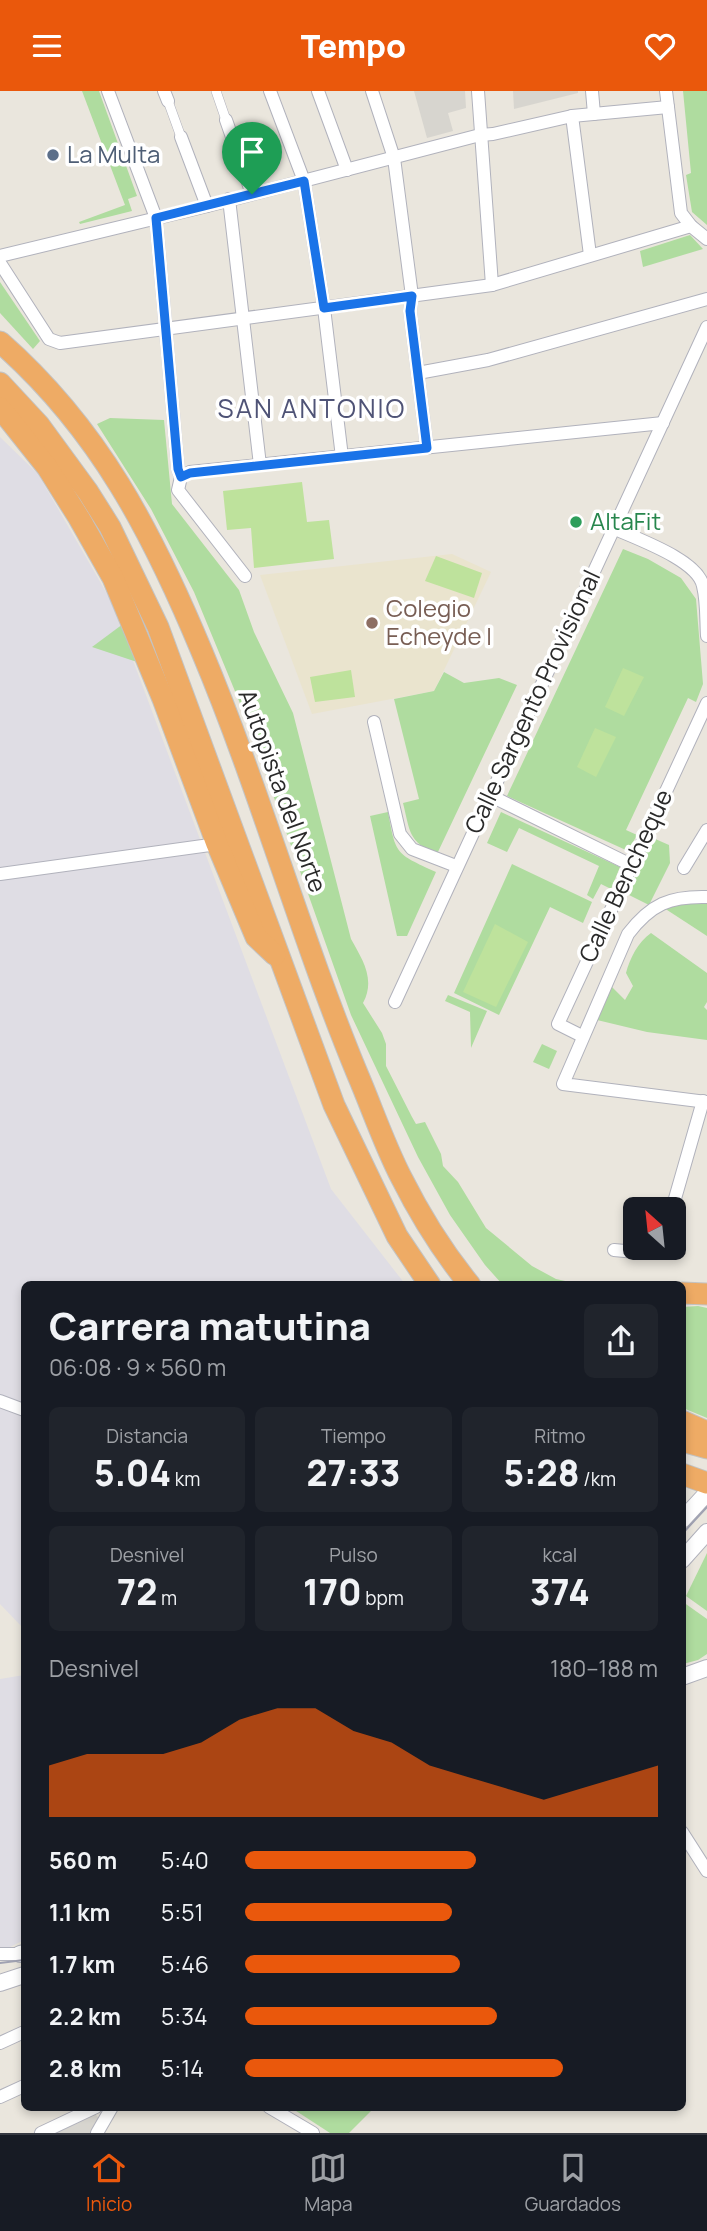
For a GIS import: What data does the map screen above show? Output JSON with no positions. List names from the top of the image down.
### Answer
{
  "streets": {
    "highway": ["Autopista del Norte"],
    "street": ["Calle Sargento Provisional", "Calle Bencheque"]
  },
  "districts": ["SAN ANTONIO"],
  "places": ["La Multa", "AltaFit", "Colegio Echeyde I"],
  "north": "top left",
  "page": {
    "header": "Tempo",
    "heading": ["Carrera matutina", "06:08 · 9 × 560 m"],
    "stats": [
      ["Distancia", "5.04 km"],
      ["Tiempo", "27:33"],
      ["Ritmo", "5:28 /km"],
      ["Desnivel", "72 m"],
      ["Pulso", "170 bpm"],
      ["kcal", "374"]
    ],
    "chart": ["Desnivel", "180–188 m"],
    "list": [
      {
        "name": "560 m",
        "note": "5:40"
      },
      {
        "name": "1.1 km",
        "note": "5:51"
      },
      {
        "name": "1.7 km",
        "note": "5:46"
      },
      {
        "name": "2.2 km",
        "note": "5:34"
      },
      {
        "name": "2.8 km",
        "note": "5:14"
      }
    ],
    "tabs": ["Inicio", "Mapa", "Guardados"]
  }
}
